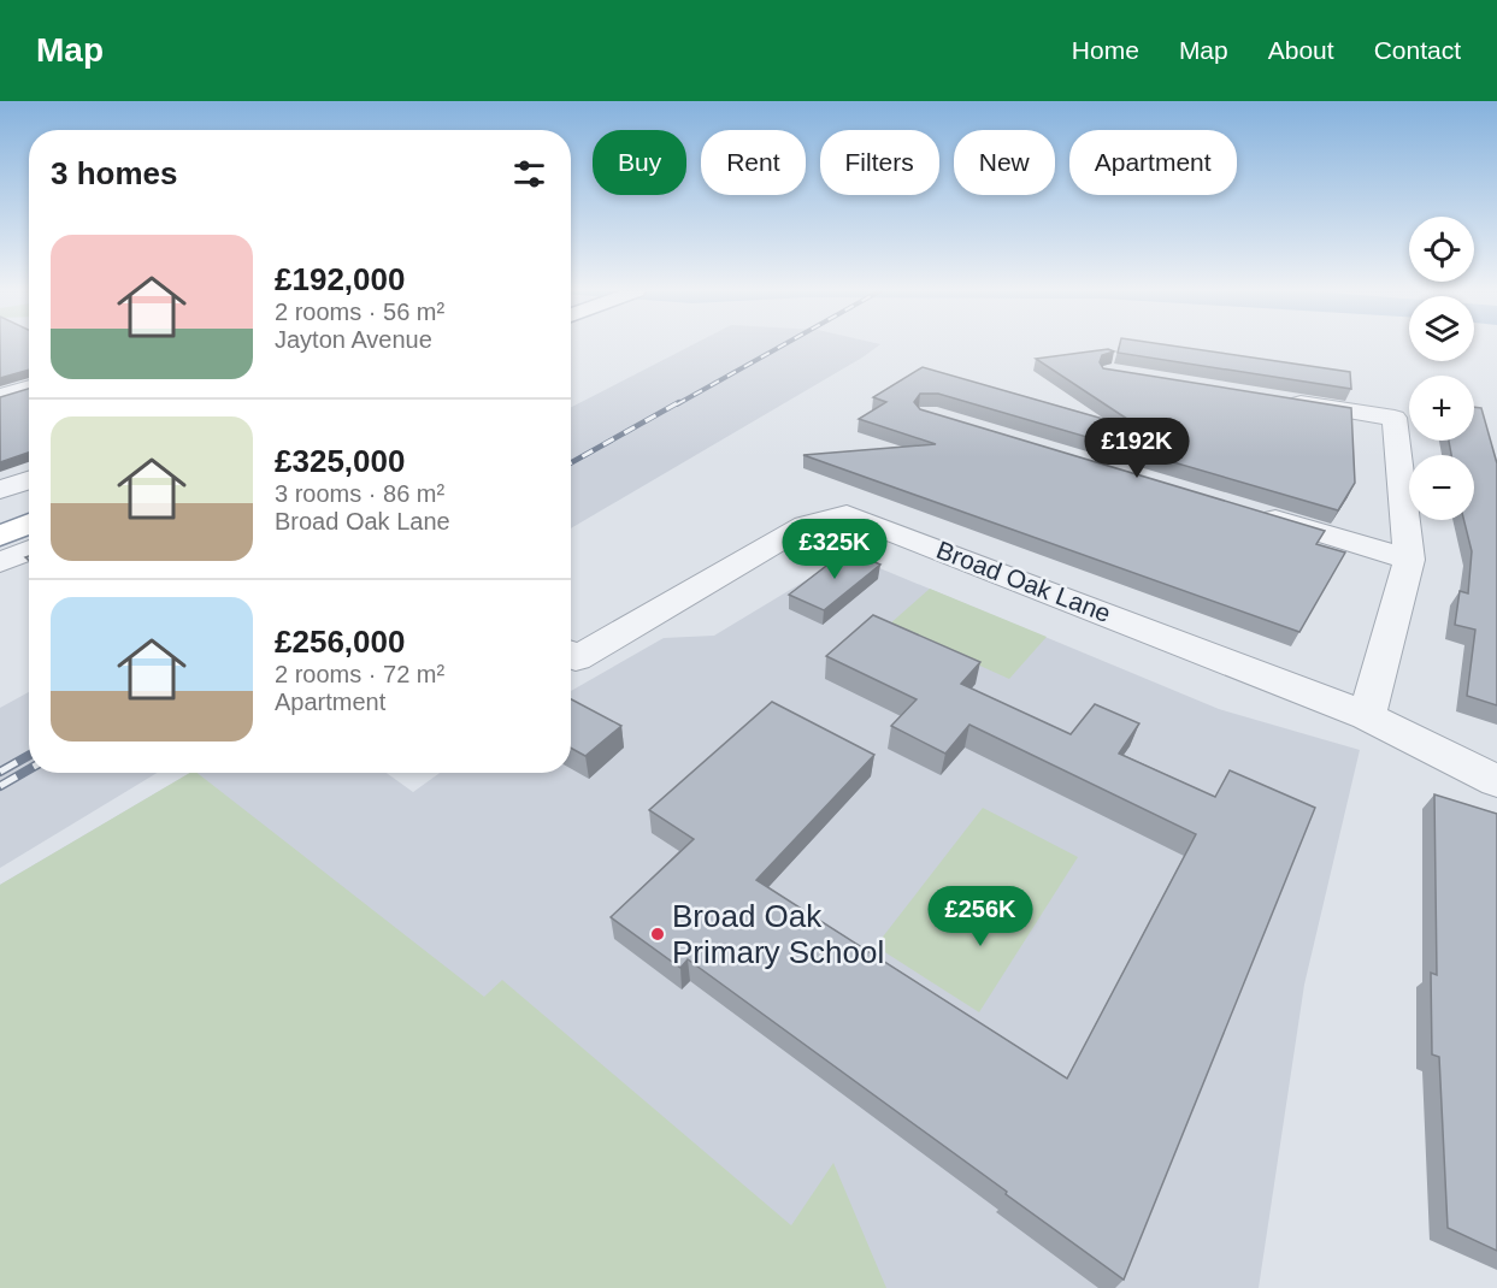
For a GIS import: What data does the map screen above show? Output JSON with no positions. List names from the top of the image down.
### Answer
{
  "streets": {
    "street": ["Broad Oak Lane"]
  },
  "places": ["Broad Oak Primary School"],
  "page": {
    "header": "Map",
    "nav": [
      "Home",
      "Map",
      "About",
      "Contact"
    ],
    "chip": [
      "Buy",
      "Rent",
      "Filters",
      "New",
      "Apartment"
    ],
    "heading": "3 homes",
    "map_buttons": ["+", "−"],
    "list": [
      {
        "name": "£192,000",
        "note": "2 rooms · 56 m² · Jayton Avenue"
      },
      {
        "name": "£325,000",
        "note": "3 rooms · 86 m² · Broad Oak Lane"
      },
      {
        "name": "£256,000",
        "note": "2 rooms · 72 m² · Apartment"
      }
    ],
    "price": ["£192K", "£325K", "£256K"]
  }
}
